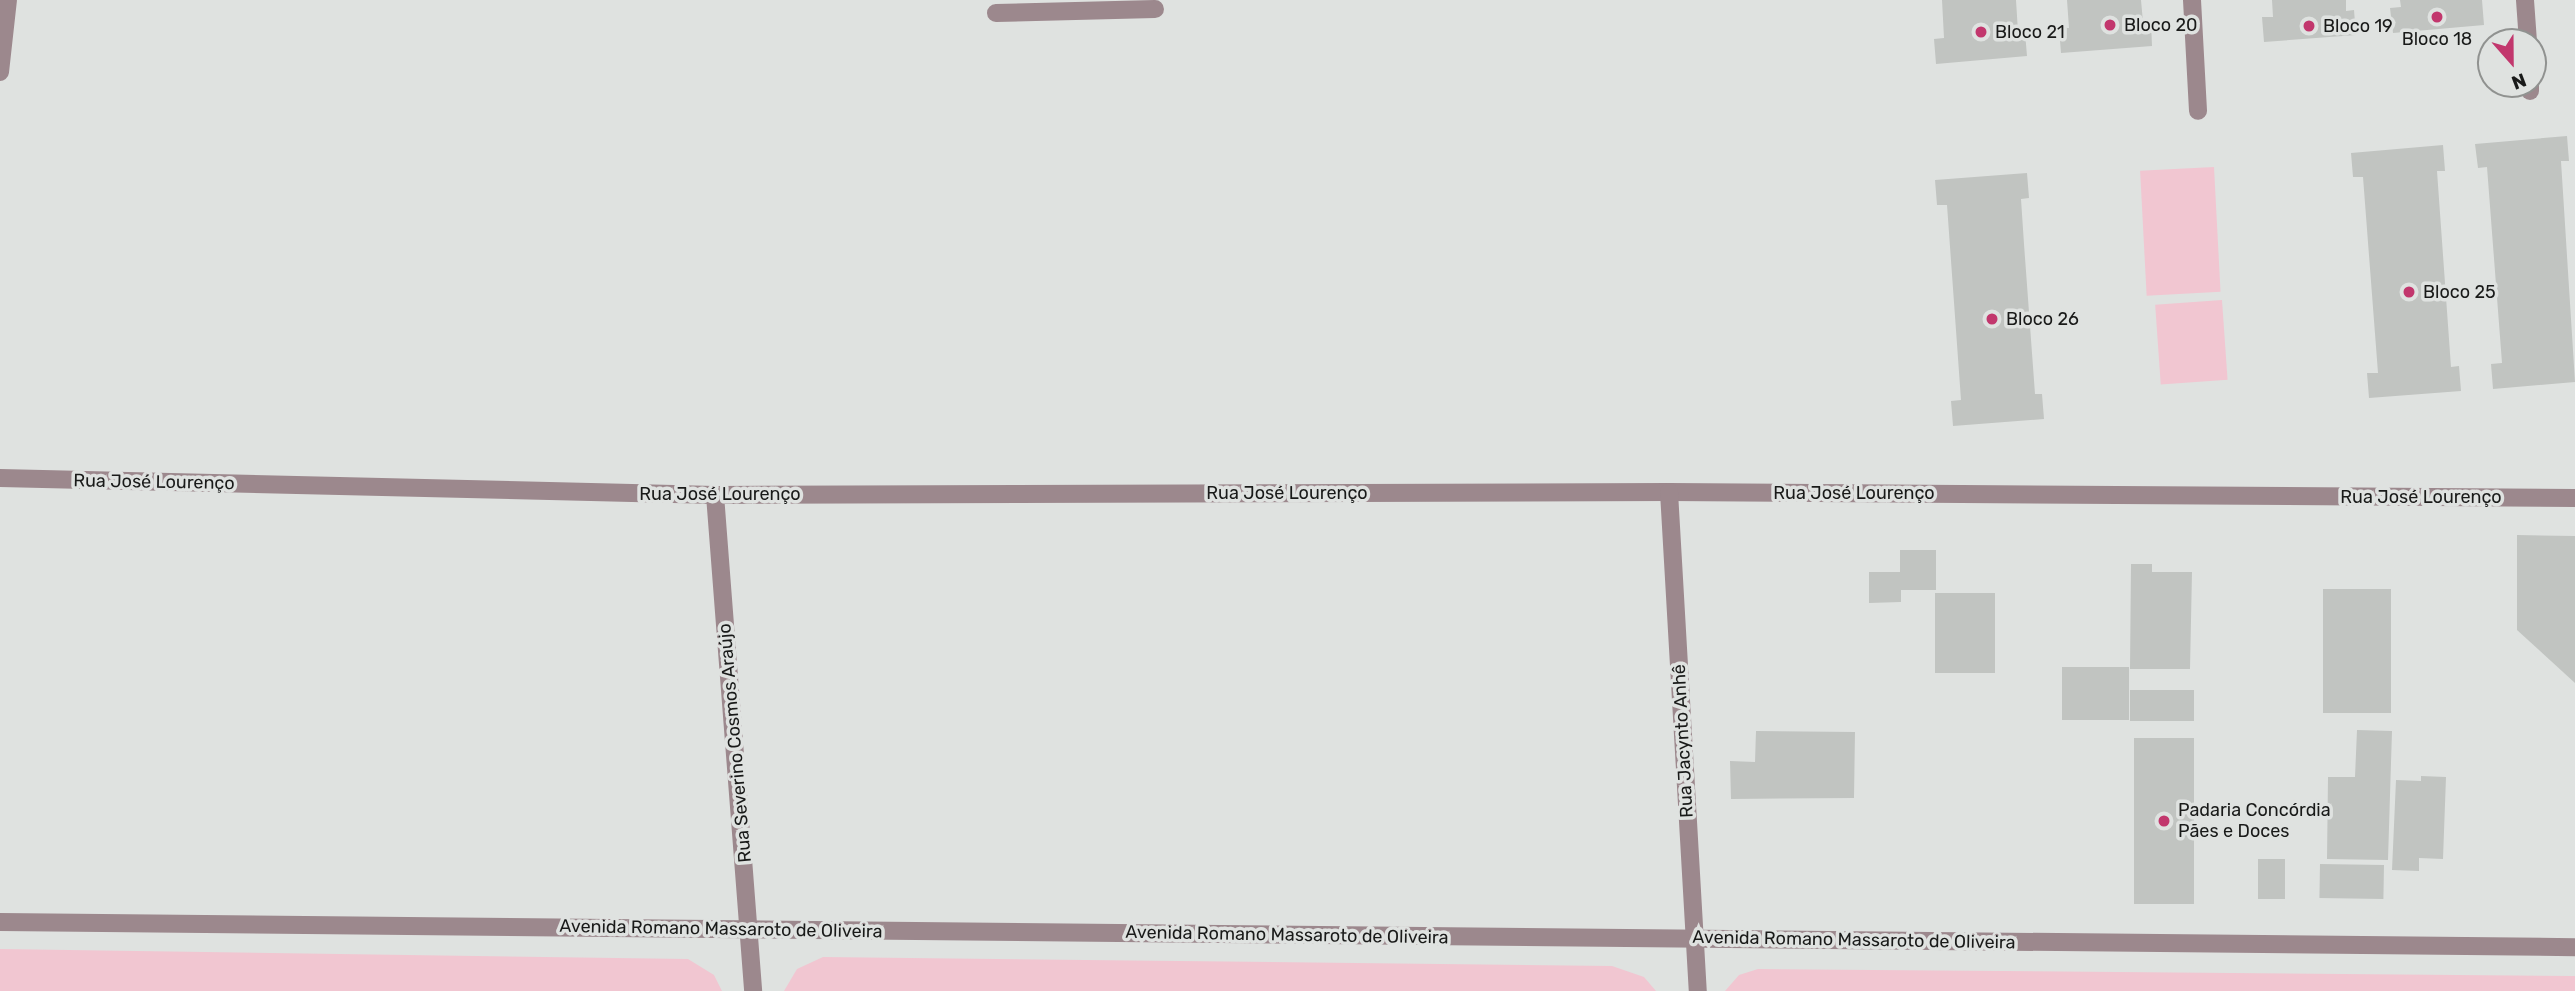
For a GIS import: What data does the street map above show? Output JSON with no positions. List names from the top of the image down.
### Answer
{
  "streets": {
    "street": [
      "Rua José Lourenço",
      "Rua Jacynto Anhê",
      "Rua Severino Cosmos Araújo",
      "Avenida Romano Massaroto de Oliveira"
    ]
  },
  "crossings": [
    ["Rua José Lourenço", "Rua Jacynto Anhê"],
    ["Rua José Lourenço", "Rua Severino Cosmos Araújo"],
    ["Rua Jacynto Anhê", "Avenida Romano Massaroto de Oliveira"],
    ["Rua Severino Cosmos Araújo", "Avenida Romano Massaroto de Oliveira"]
  ],
  "places": [
    "Bloco 18",
    "Bloco 20",
    "Bloco 19",
    "Bloco 21",
    "Bloco 25",
    "Bloco 26",
    "Padaria Concórdia Pães e Doces"
  ],
  "north": "bottom"
}
